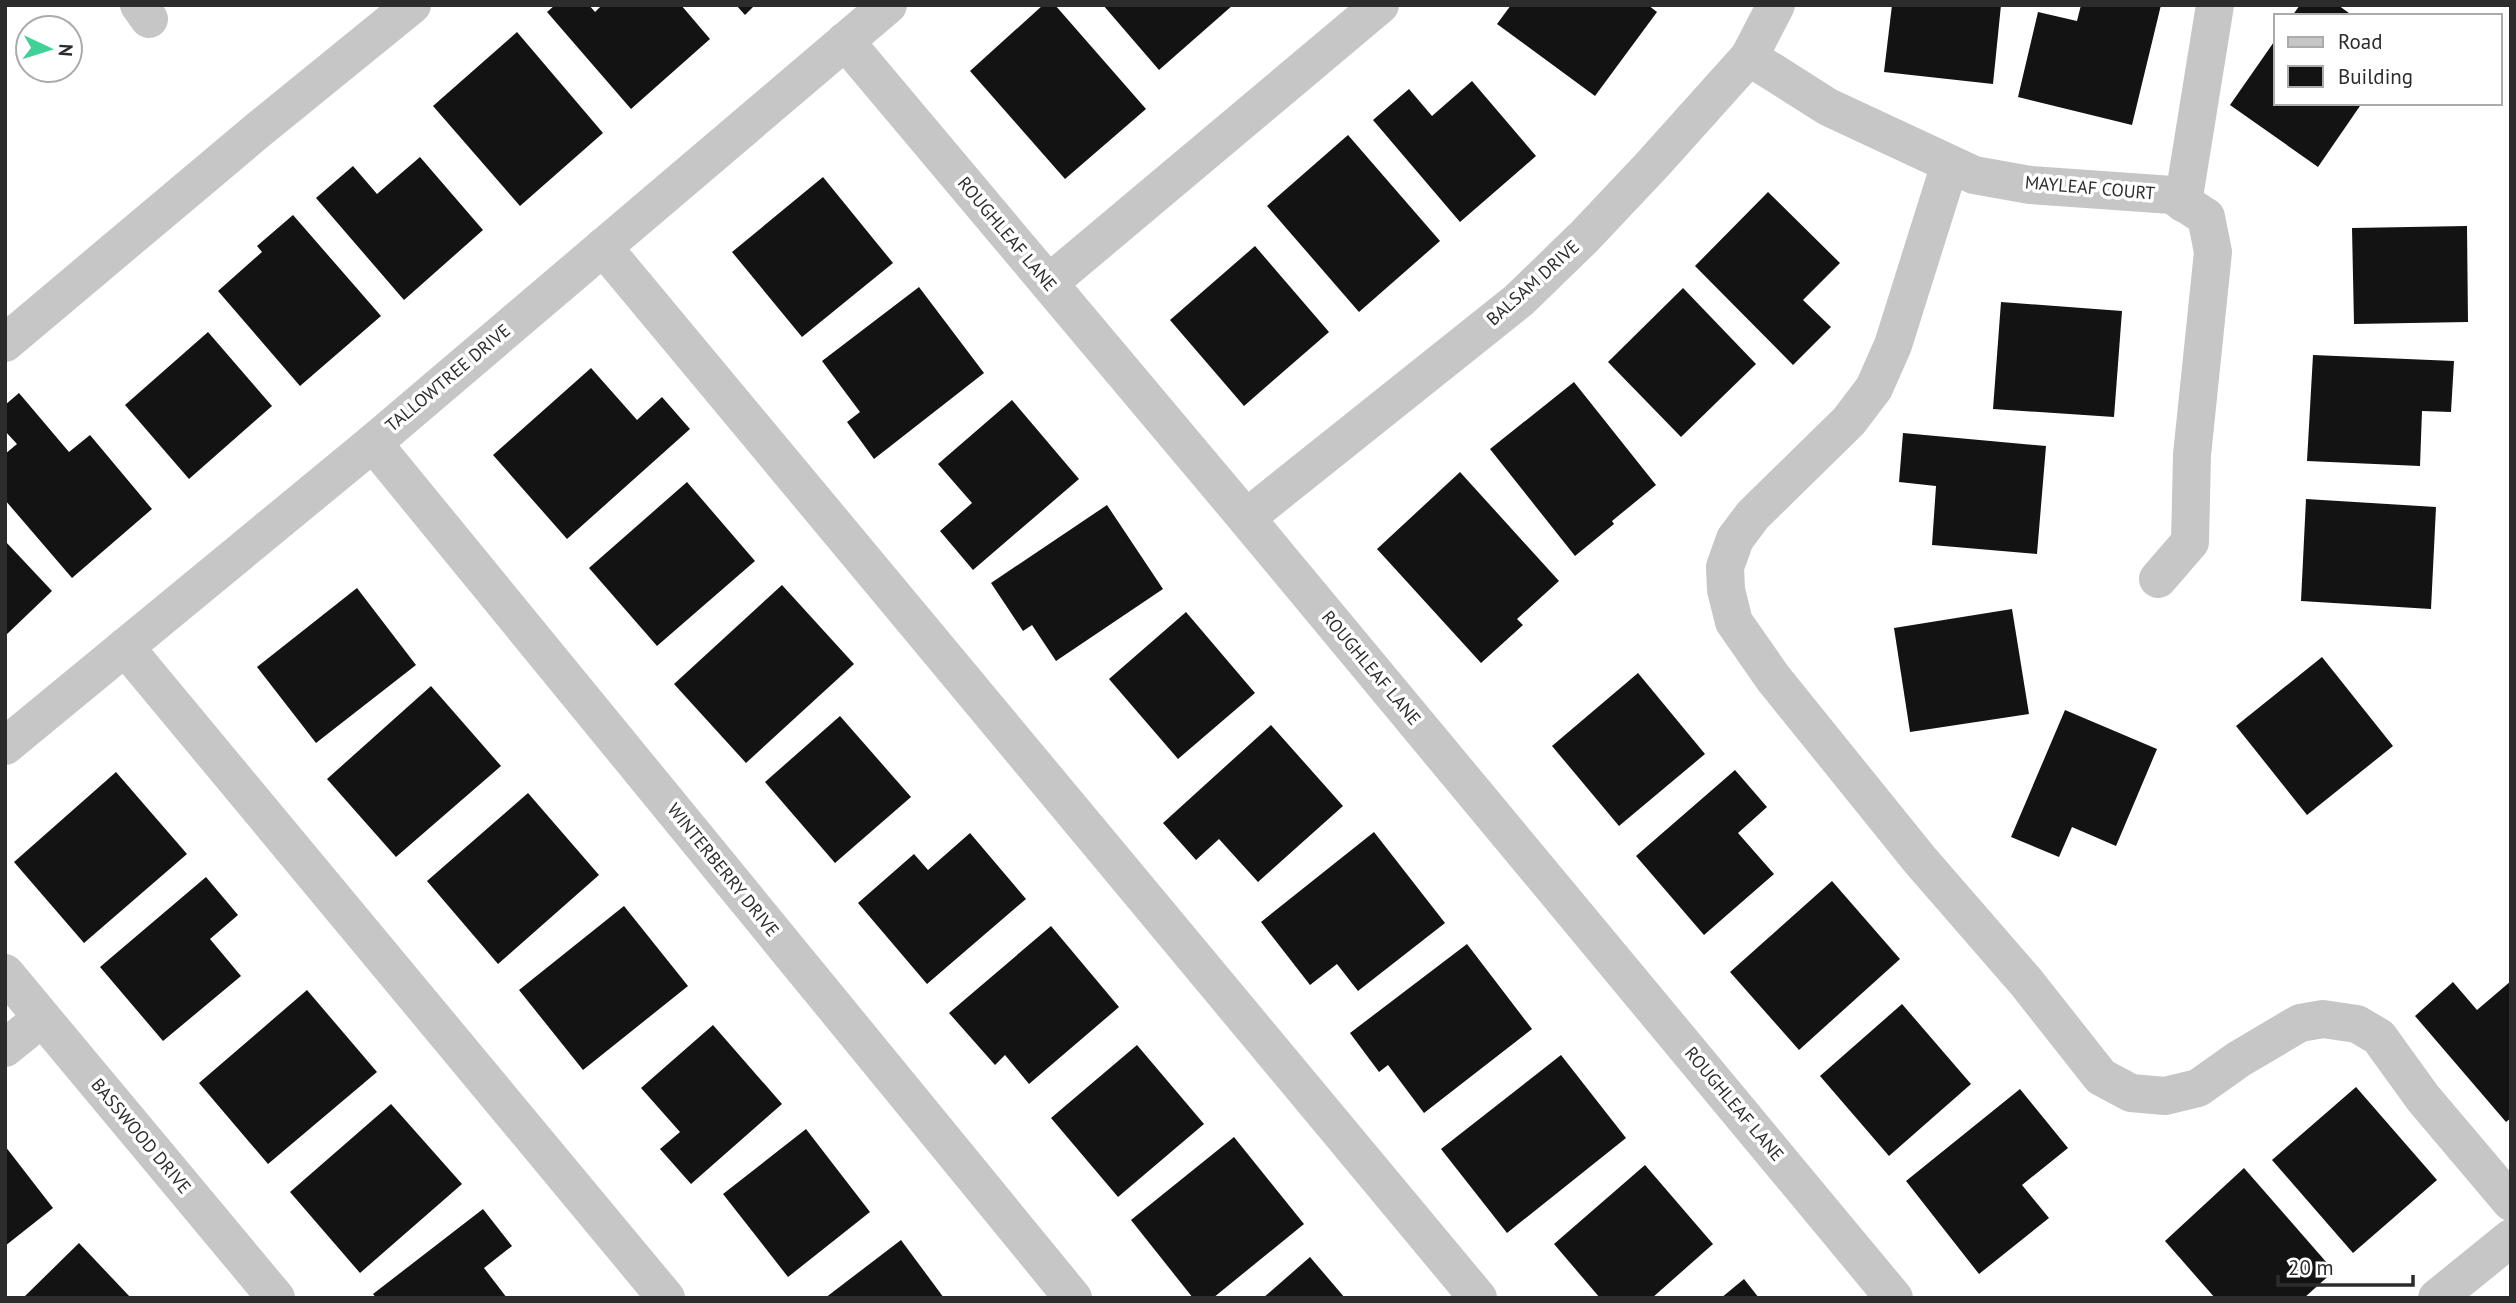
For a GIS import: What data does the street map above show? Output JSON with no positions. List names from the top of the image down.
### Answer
{
  "streets": {
    "street": [
      "MAYLEAF COURT",
      "ROUGHLEAF LANE",
      "BALSAM DRIVE",
      "TALLOWTREE DRIVE",
      "WINTERBERRY DRIVE",
      "BASSWOOD DRIVE"
    ]
  },
  "crossings": [
    ["MAYLEAF COURT", "BALSAM DRIVE"],
    ["ROUGHLEAF LANE", "BALSAM DRIVE"],
    ["ROUGHLEAF LANE", "TALLOWTREE DRIVE"],
    ["TALLOWTREE DRIVE", "WINTERBERRY DRIVE"]
  ],
  "legend": ["Road", "Building"],
  "scale_bar": "20 m",
  "north": "right"
}
